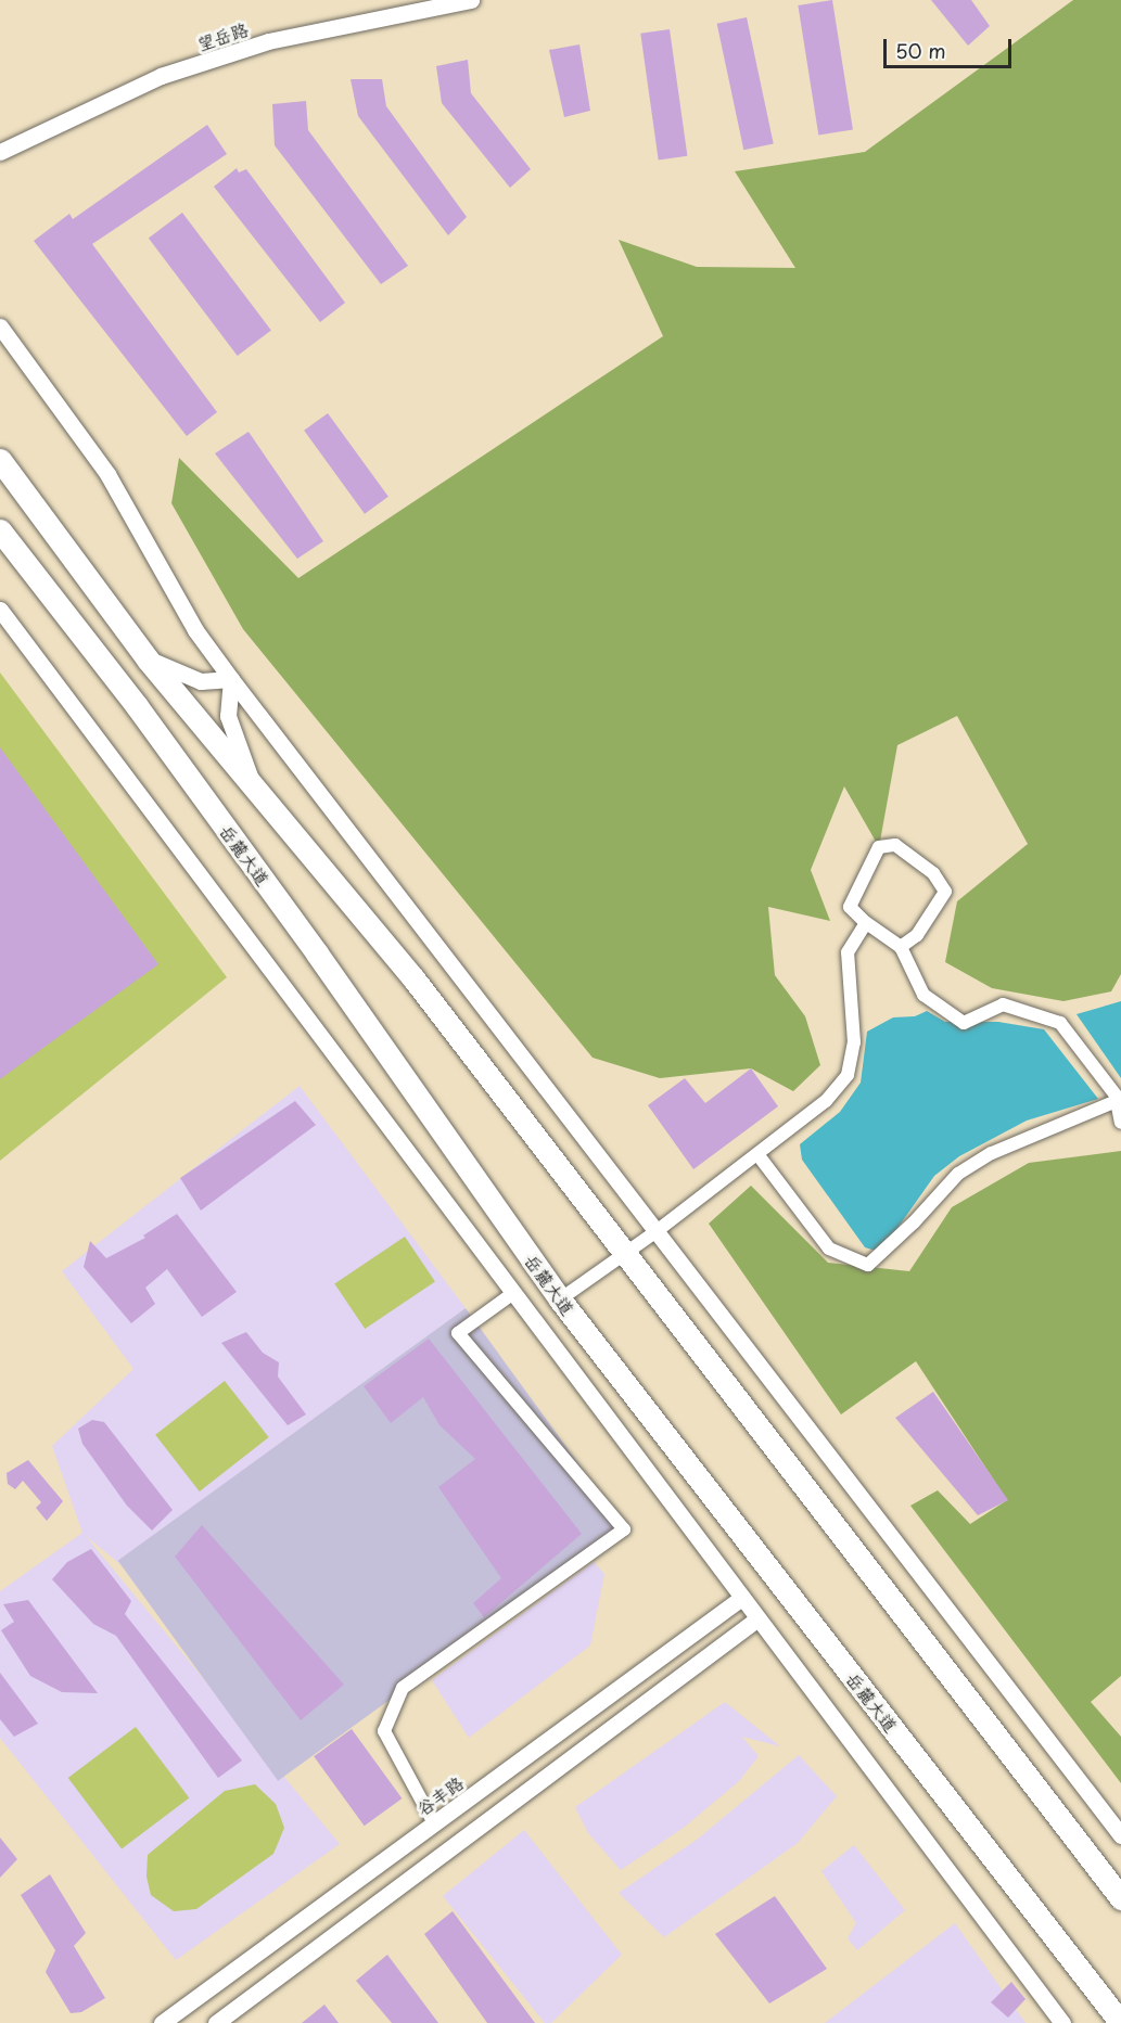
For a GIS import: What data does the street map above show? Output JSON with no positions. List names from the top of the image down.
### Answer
{
  "streets": {
    "highway": ["岳麓大道"],
    "street": ["望岳路", "谷丰路"]
  },
  "scale_bar": "50 m"
}
